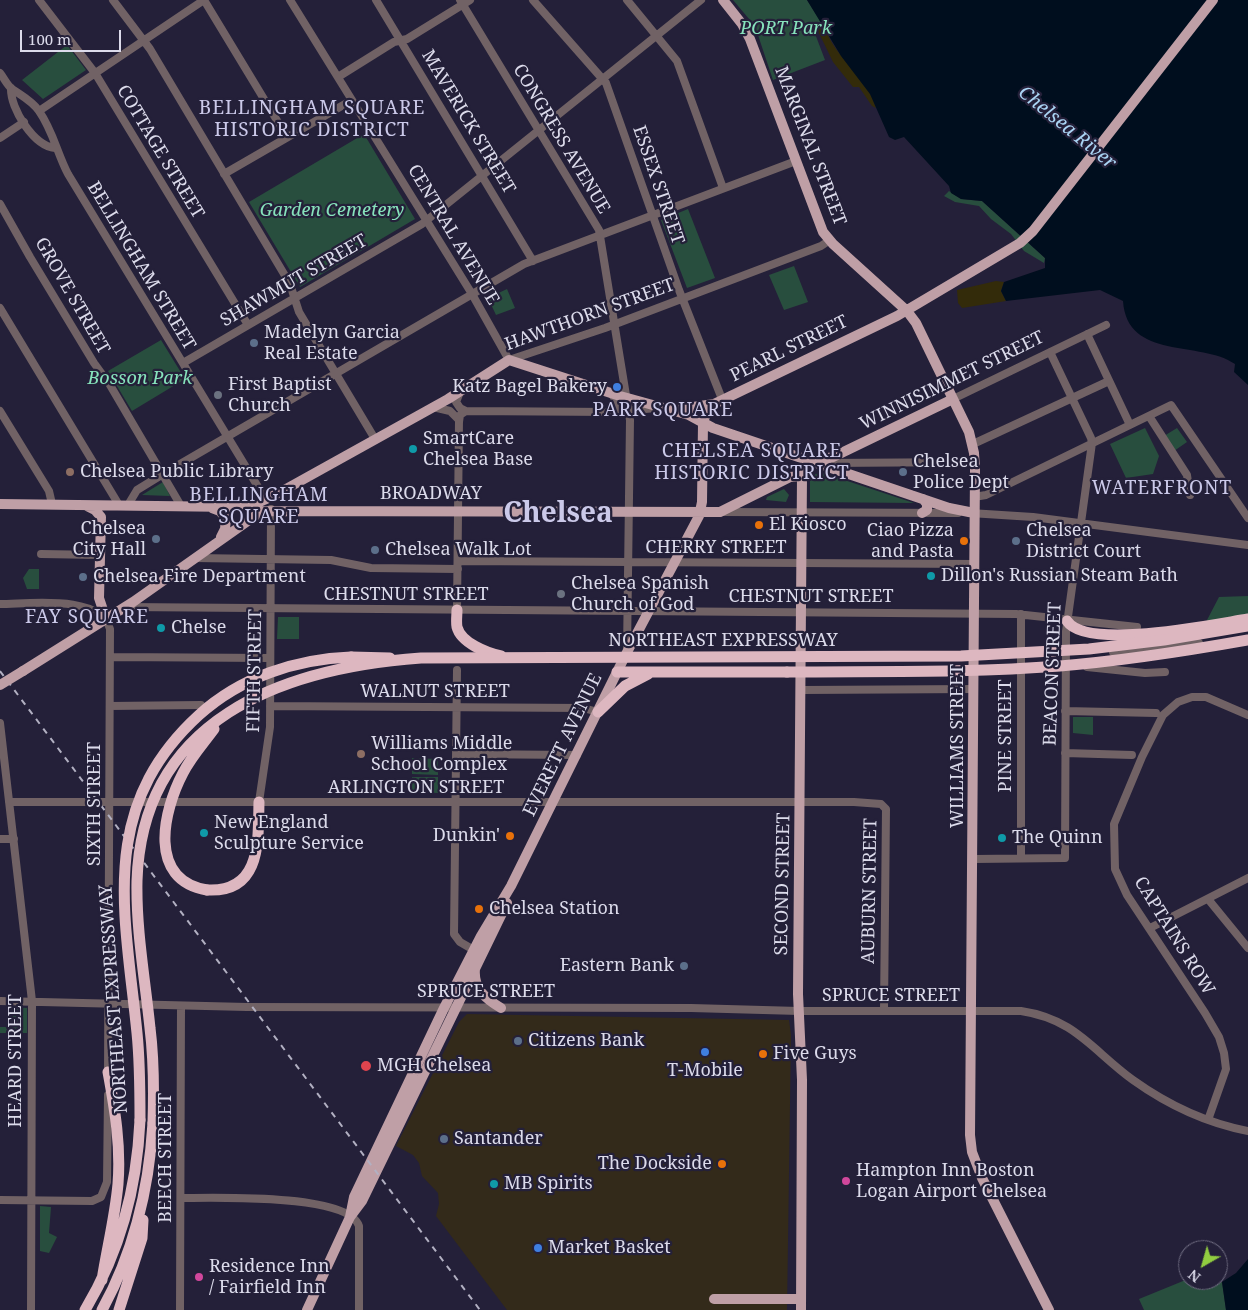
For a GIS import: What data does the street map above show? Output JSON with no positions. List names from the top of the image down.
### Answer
{
  "streets": {
    "highway": ["NORTHEAST EXPRESSWAY"],
    "main road": [
      "MARGINAL STREET",
      "HAWTHORN STREET",
      "PEARL STREET",
      "WINNISIMMET STREET",
      "BROADWAY",
      "EVERETT AVENUE",
      "WILLIAMS STREET",
      "SECOND STREET"
    ],
    "street": [
      "MAVERICK STREET",
      "CONGRESS AVENUE",
      "COTTAGE STREET",
      "ESSEX STREET",
      "CENTRAL AVENUE",
      "BELLINGHAM STREET",
      "SHAWMUT STREET",
      "GROVE STREET",
      "CHERRY STREET",
      "CHESTNUT STREET",
      "FIFTH STREET",
      "BEACON STREET",
      "WALNUT STREET",
      "PINE STREET",
      "ARLINGTON STREET",
      "SIXTH STREET",
      "AUBURN STREET",
      "CAPTAINS ROW",
      "SPRUCE STREET",
      "HEARD STREET",
      "BEECH STREET"
    ]
  },
  "crossings": [
    ["MAVERICK STREET", "SHAWMUT STREET"],
    ["CONGRESS AVENUE", "SHAWMUT STREET"],
    ["CONGRESS AVENUE", "HAWTHORN STREET"],
    ["CONGRESS AVENUE", "PEARL STREET"],
    ["CONGRESS AVENUE", "BROADWAY"],
    ["CONGRESS AVENUE", "CHERRY STREET"],
    ["CONGRESS AVENUE", "CHESTNUT STREET"],
    ["CONGRESS AVENUE", "EVERETT AVENUE"],
    ["MARGINAL STREET", "HAWTHORN STREET"],
    ["MARGINAL STREET", "PEARL STREET"],
    ["MARGINAL STREET", "WILLIAMS STREET"],
    ["COTTAGE STREET", "SHAWMUT STREET"],
    ["ESSEX STREET", "SHAWMUT STREET"],
    ["ESSEX STREET", "HAWTHORN STREET"],
    ["ESSEX STREET", "PEARL STREET"],
    ["CENTRAL AVENUE", "SHAWMUT STREET"],
    ["CENTRAL AVENUE", "HAWTHORN STREET"],
    ["BELLINGHAM STREET", "SHAWMUT STREET"],
    ["BELLINGHAM STREET", "HAWTHORN STREET"],
    ["BELLINGHAM STREET", "BROADWAY"],
    ["BELLINGHAM STREET", "FIFTH STREET"],
    ["GROVE STREET", "BROADWAY"],
    ["HAWTHORN STREET", "BROADWAY"],
    ["HAWTHORN STREET", "FIFTH STREET"],
    ["PEARL STREET", "WILLIAMS STREET"],
    ["WINNISIMMET STREET", "WILLIAMS STREET"],
    ["BROADWAY", "FIFTH STREET"],
    ["BROADWAY", "BEACON STREET"],
    ["BROADWAY", "EVERETT AVENUE"],
    ["BROADWAY", "WILLIAMS STREET"],
    ["BROADWAY", "SECOND STREET"],
    ["CHERRY STREET", "EVERETT AVENUE"],
    ["CHERRY STREET", "WILLIAMS STREET"],
    ["CHERRY STREET", "SECOND STREET"],
    ["CHESTNUT STREET", "FIFTH STREET"],
    ["CHESTNUT STREET", "BEACON STREET"],
    ["CHESTNUT STREET", "PINE STREET"],
    ["CHESTNUT STREET", "EVERETT AVENUE"],
    ["CHESTNUT STREET", "WILLIAMS STREET"],
    ["CHESTNUT STREET", "SECOND STREET"],
    ["FIFTH STREET", "WALNUT STREET"],
    ["FIFTH STREET", "ARLINGTON STREET"],
    ["BEACON STREET", "PINE STREET"],
    ["WALNUT STREET", "EVERETT AVENUE"],
    ["EVERETT AVENUE", "ARLINGTON STREET"],
    ["EVERETT AVENUE", "SPRUCE STREET"],
    ["WILLIAMS STREET", "SPRUCE STREET"],
    ["ARLINGTON STREET", "SIXTH STREET"],
    ["ARLINGTON STREET", "SECOND STREET"],
    ["ARLINGTON STREET", "AUBURN STREET"],
    ["ARLINGTON STREET", "HEARD STREET"],
    ["SIXTH STREET", "SPRUCE STREET"],
    ["SIXTH STREET", "HEARD STREET"],
    ["SECOND STREET", "SPRUCE STREET"],
    ["AUBURN STREET", "SPRUCE STREET"],
    ["CAPTAINS ROW", "SPRUCE STREET"],
    ["SPRUCE STREET", "HEARD STREET"],
    ["SPRUCE STREET", "BEECH STREET"]
  ],
  "districts": [
    "BELLINGHAM SQUARE HISTORIC DISTRICT",
    "PARK SQUARE",
    "CHELSEA SQUARE HISTORIC DISTRICT",
    "WATERFRONT",
    "BELLINGHAM SQUARE",
    "Chelsea",
    "FAY SQUARE"
  ],
  "water": ["Chelsea River"],
  "parks": ["PORT Park", "Garden Cemetery", "Bosson Park"],
  "places": [
    "Madelyn Garcia Real Estate",
    "Katz Bagel Bakery",
    "First Baptist Church",
    "SmartCare Chelsea Base",
    "Chelsea Public Library",
    "Chelsea Police Dept",
    "El Kiosco",
    "Chelsea City Hall",
    "Ciao Pizza and Pasta",
    "Chelsea District Court",
    "Chelsea Walk Lot",
    "Dillon's Russian Steam Bath",
    "Chelsea Fire Department",
    "Chelsea Spanish Church of God",
    "Chelse",
    "Williams Middle School Complex",
    "New England Sculpture Service",
    "Dunkin'",
    "The Quinn",
    "Chelsea Station",
    "Eastern Bank",
    "Citizens Bank",
    "T-Mobile",
    "Five Guys",
    "MGH Chelsea",
    "Santander",
    "The Dockside",
    "Hampton Inn Boston Logan Airport Chelsea",
    "MB Spirits",
    "Market Basket",
    "Residence Inn / Fairfield Inn"
  ],
  "scale_bar": "100 m",
  "north": "bottom left"
}
